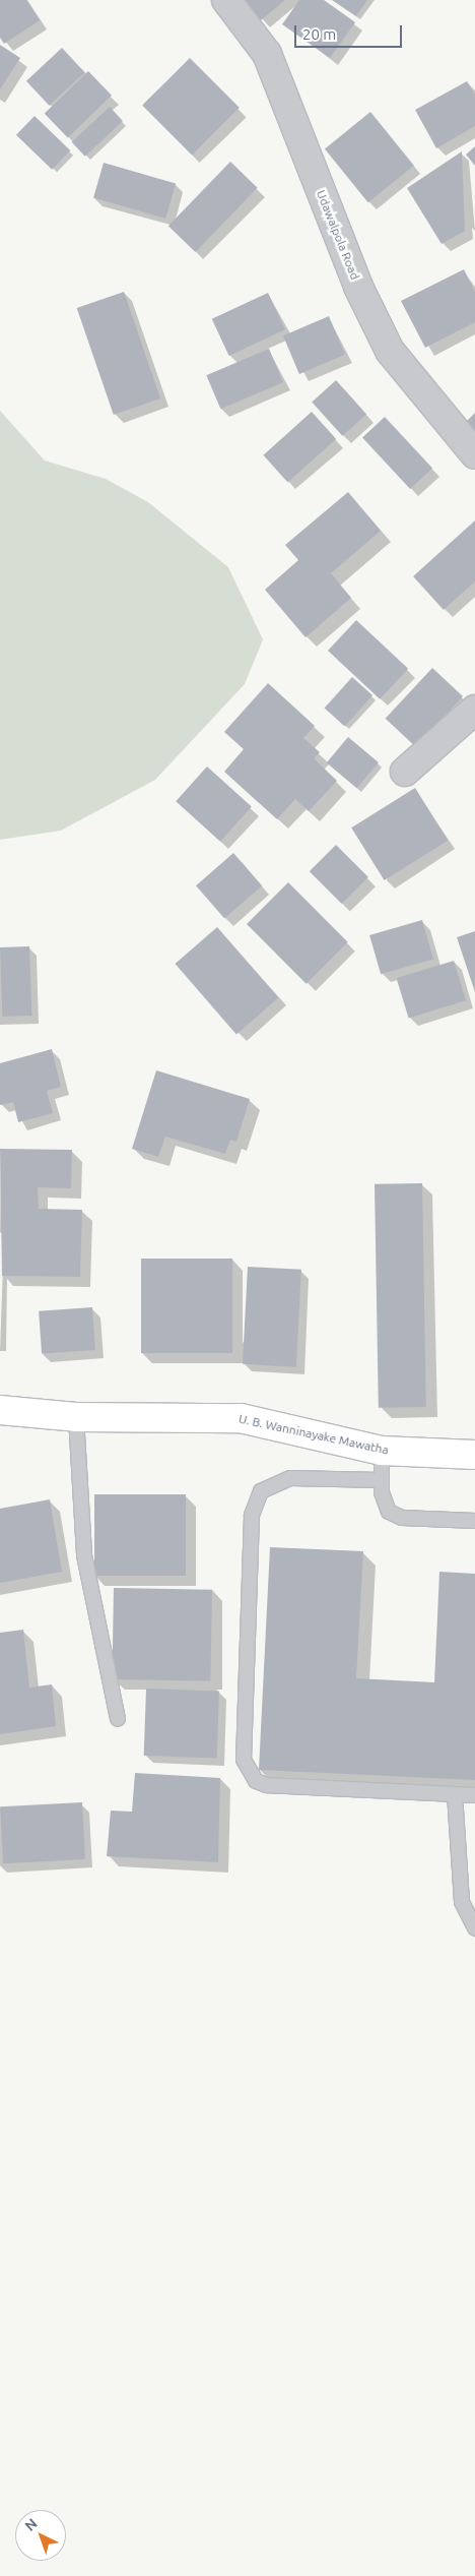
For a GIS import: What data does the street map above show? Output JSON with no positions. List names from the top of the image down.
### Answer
{
  "streets": {
    "main road": ["U. B. Wanninayake Mawatha"],
    "street": ["Udawalpola Road"]
  },
  "scale_bar": "20 m",
  "north": "top left"
}
